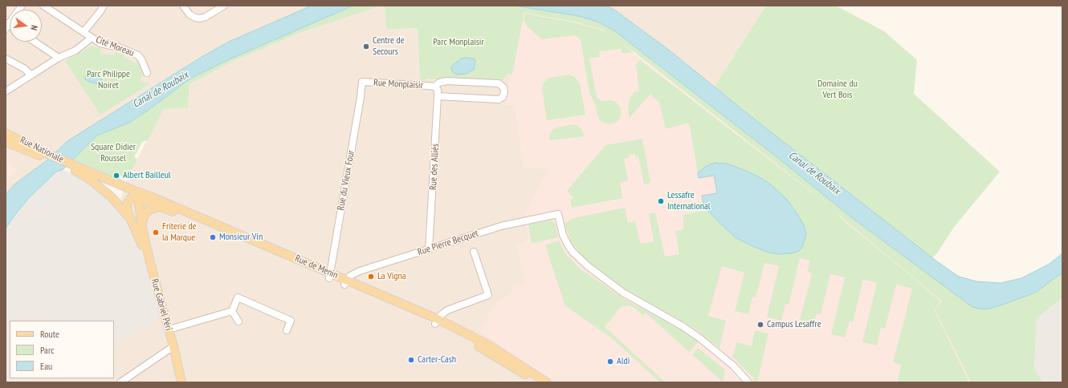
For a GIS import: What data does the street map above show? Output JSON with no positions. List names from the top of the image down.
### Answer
{
  "streets": {
    "main road": ["Rue Nationale", "Rue de Menin", "Rue Gabriel Péri"],
    "street": [
      "Cité Moreau",
      "Rue Monplaisir",
      "Rue des Alliés",
      "Rue du Vieux Four",
      "Rue Pierre Becquet"
    ]
  },
  "crossings": [
    ["Rue Monplaisir", "Rue des Alliés"],
    ["Rue Monplaisir", "Rue du Vieux Four"],
    ["Rue Nationale", "Rue de Menin"],
    ["Rue Nationale", "Rue Gabriel Péri"],
    ["Rue des Alliés", "Rue Pierre Becquet"],
    ["Rue du Vieux Four", "Rue de Menin"],
    ["Rue Pierre Becquet", "Rue de Menin"],
    ["Rue de Menin", "Rue Gabriel Péri"]
  ],
  "water": ["Canal de Roubaix"],
  "parks": [
    "Parc Monplaisir",
    "Parc Philippe Noiret",
    "Domaine du Vert Bois",
    "Square Didier Roussel"
  ],
  "places": [
    "Centre de Secours",
    "Albert Bailleul",
    "Lessafre International",
    "Friterie de la Marque",
    "Monsieur Vin",
    "La Vigna",
    "Campus Lesaffre",
    "Carter-Cash",
    "Aldi"
  ],
  "legend": ["Route", "Parc", "Eau"],
  "north": "right"
}
